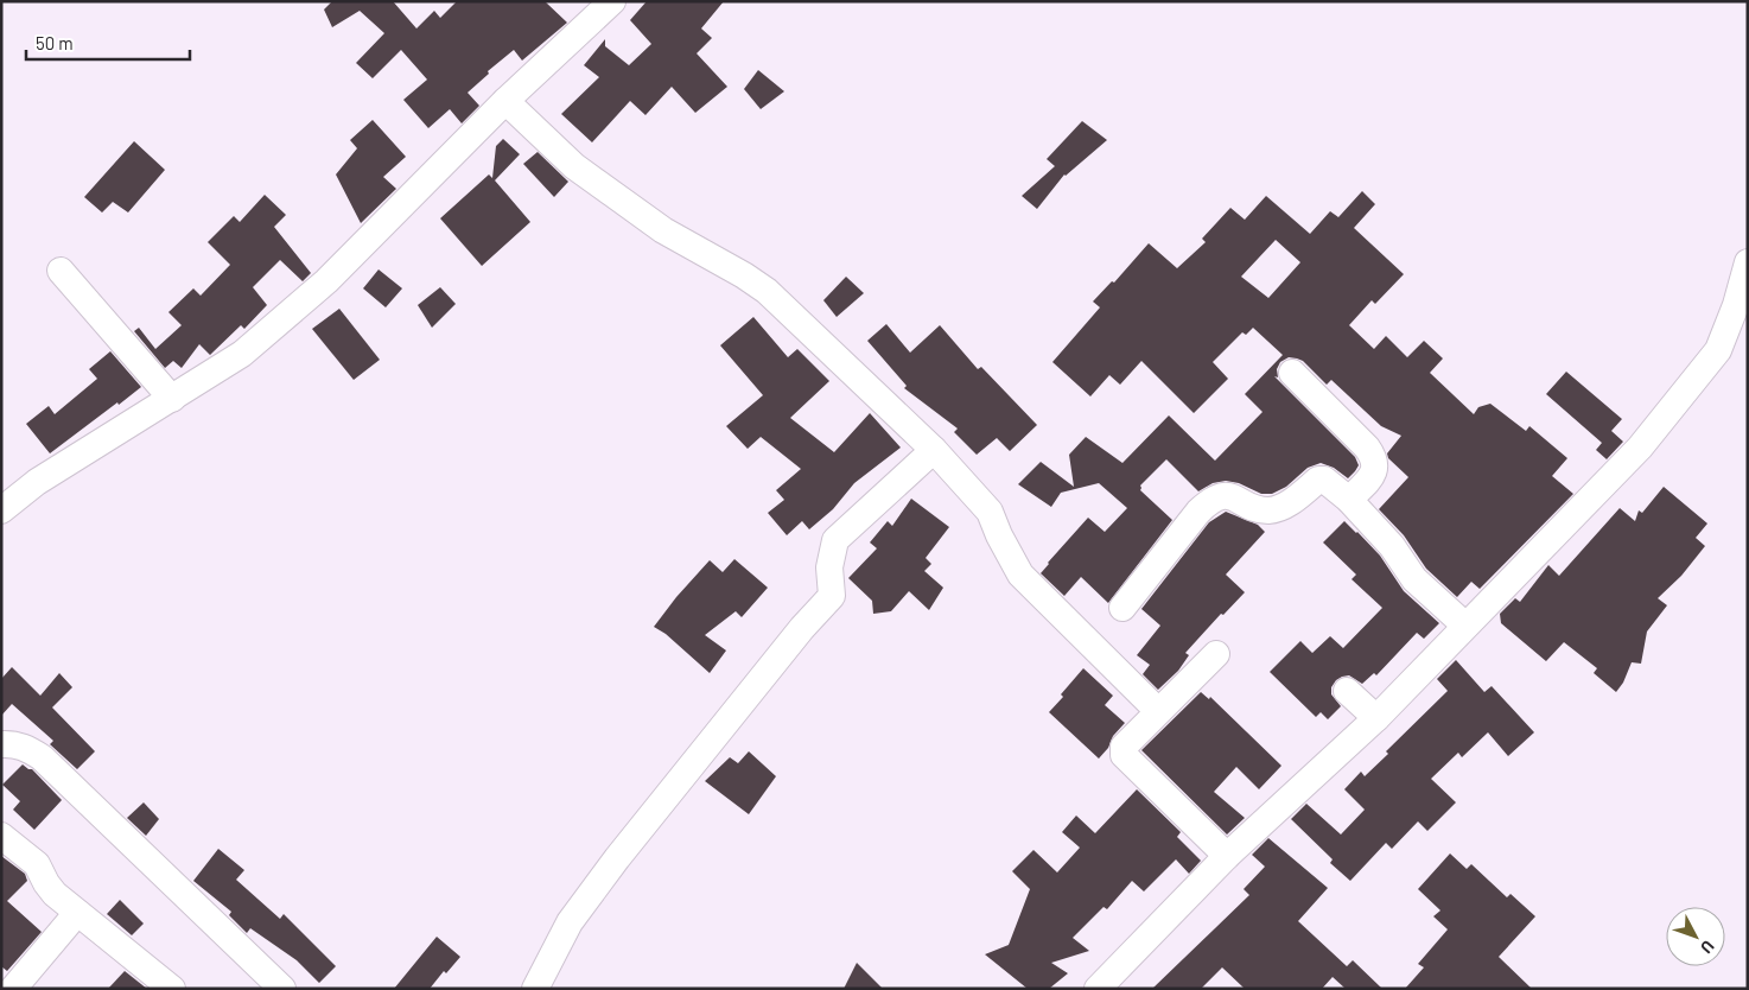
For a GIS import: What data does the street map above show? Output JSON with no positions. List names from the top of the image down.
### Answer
{
  "scale_bar": "50 m",
  "north": "bottom right"
}
